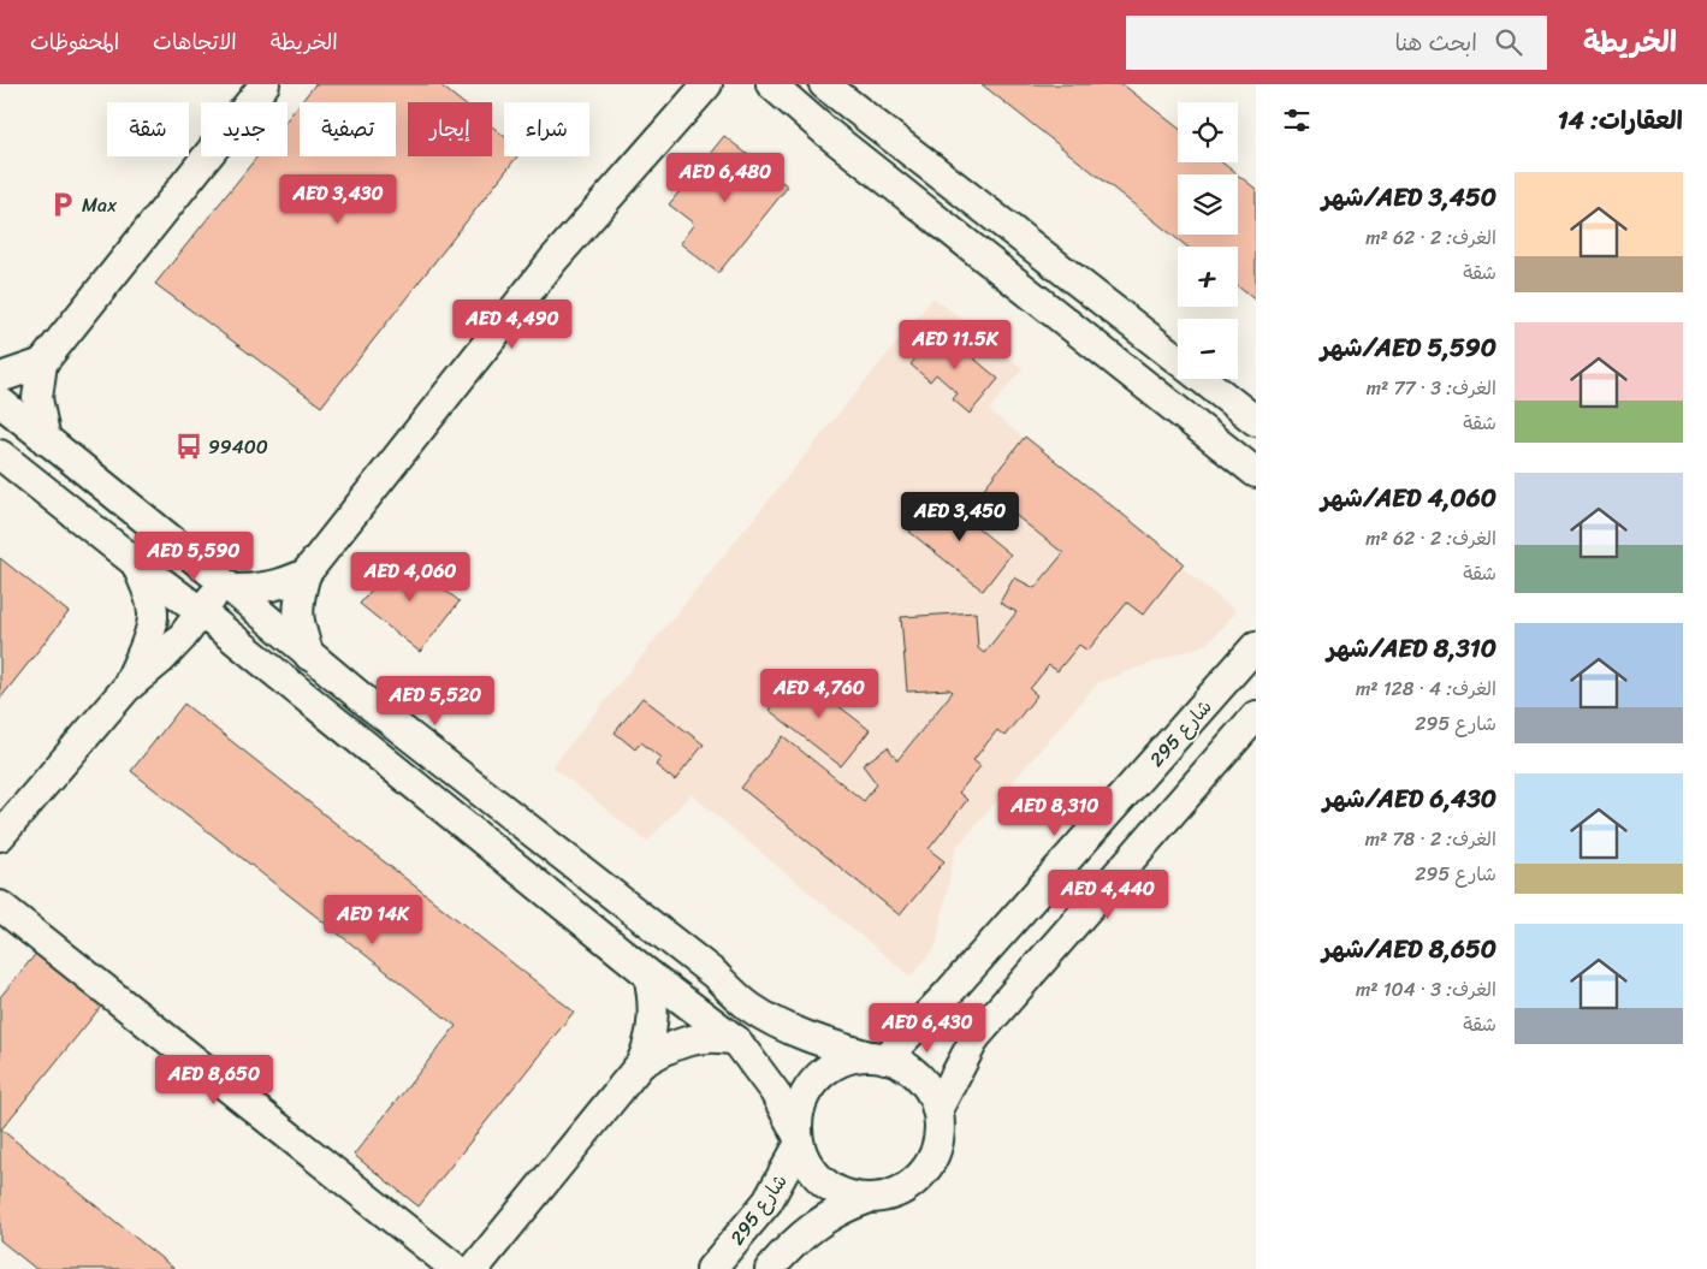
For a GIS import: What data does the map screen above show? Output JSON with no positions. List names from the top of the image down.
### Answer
{
  "streets": {
    "street": ["شارع 295"]
  },
  "places": {
    "parking": ["Max"],
    "bus stop": ["99400"]
  },
  "page": {
    "header": "الخريطة",
    "search": "ابحث هنا",
    "nav": ["الخريطة", "الاتجاهات", "المحفوظات"],
    "heading": "العقارات: 14",
    "map_buttons": ["+", "−"],
    "chip": [
      "شراء",
      "إيجار",
      "تصفية",
      "جديد",
      "شقة"
    ],
    "price": [
      "AED 6,480",
      "AED 3,430",
      "AED 4,490",
      "AED 11.5K",
      "AED 3,450",
      "AED 5,590",
      "AED 4,060",
      "AED 4,760",
      "AED 5,520",
      "AED 8,310",
      "AED 4,440",
      "AED 14K",
      "AED 6,430",
      "AED 8,650"
    ],
    "list": [
      {
        "name": "AED 3,450/شهر",
        "note": "الغرف: 2 · 62 m² · شقة"
      },
      {
        "name": "AED 5,590/شهر",
        "note": "الغرف: 3 · 77 m² · شقة"
      },
      {
        "name": "AED 4,060/شهر",
        "note": "الغرف: 2 · 62 m² · شقة"
      },
      {
        "name": "AED 8,310/شهر",
        "note": "الغرف: 4 · 128 m² · شارع 295"
      },
      {
        "name": "AED 6,430/شهر",
        "note": "الغرف: 2 · 78 m² · شارع 295"
      },
      {
        "name": "AED 8,650/شهر",
        "note": "الغرف: 3 · 104 m² · شقة"
      }
    ]
  }
}
